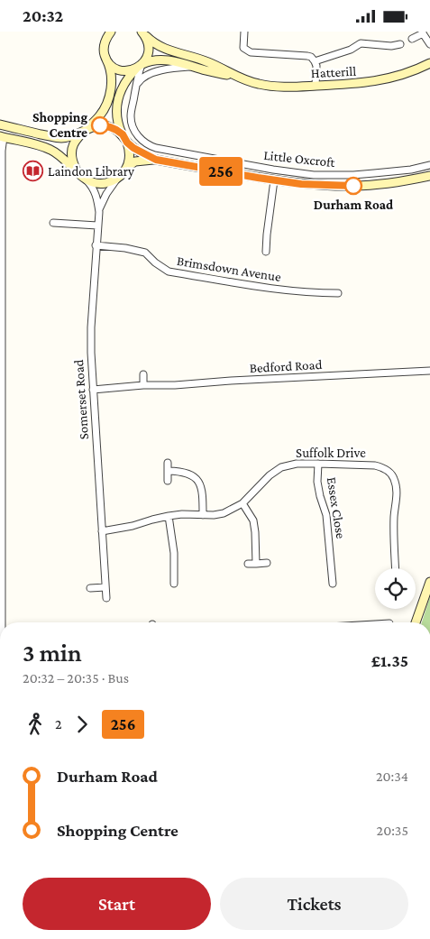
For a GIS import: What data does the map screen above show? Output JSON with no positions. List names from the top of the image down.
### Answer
{
  "streets": {
    "street": [
      "Hatterill",
      "Little Oxcroft",
      "Brimsdown Avenue",
      "Bedford Road",
      "Somerset Road",
      "Suffolk Drive",
      "Essex Close"
    ]
  },
  "crossings": [
    ["Hatterill", "Little Oxcroft"],
    ["Brimsdown Avenue", "Somerset Road"],
    ["Bedford Road", "Somerset Road"],
    ["Somerset Road", "Suffolk Drive"],
    ["Suffolk Drive", "Essex Close"]
  ],
  "places": {
    "other": ["Shopping Centre", "Durham Road"],
    "library": ["Laindon Library"]
  },
  "lines": ["bus line 256"],
  "page": {
    "status": "20:32",
    "on_map": "256",
    "heading": ["3 min", "20:32 – 20:35 · Bus", "£1.35"],
    "legs": ["2", "256"],
    "list": [
      {
        "name": "Durham Road",
        "value": "20:34"
      },
      {
        "name": "Shopping Centre",
        "value": "20:35"
      }
    ],
    "buttons": ["Start", "Tickets"]
  }
}
